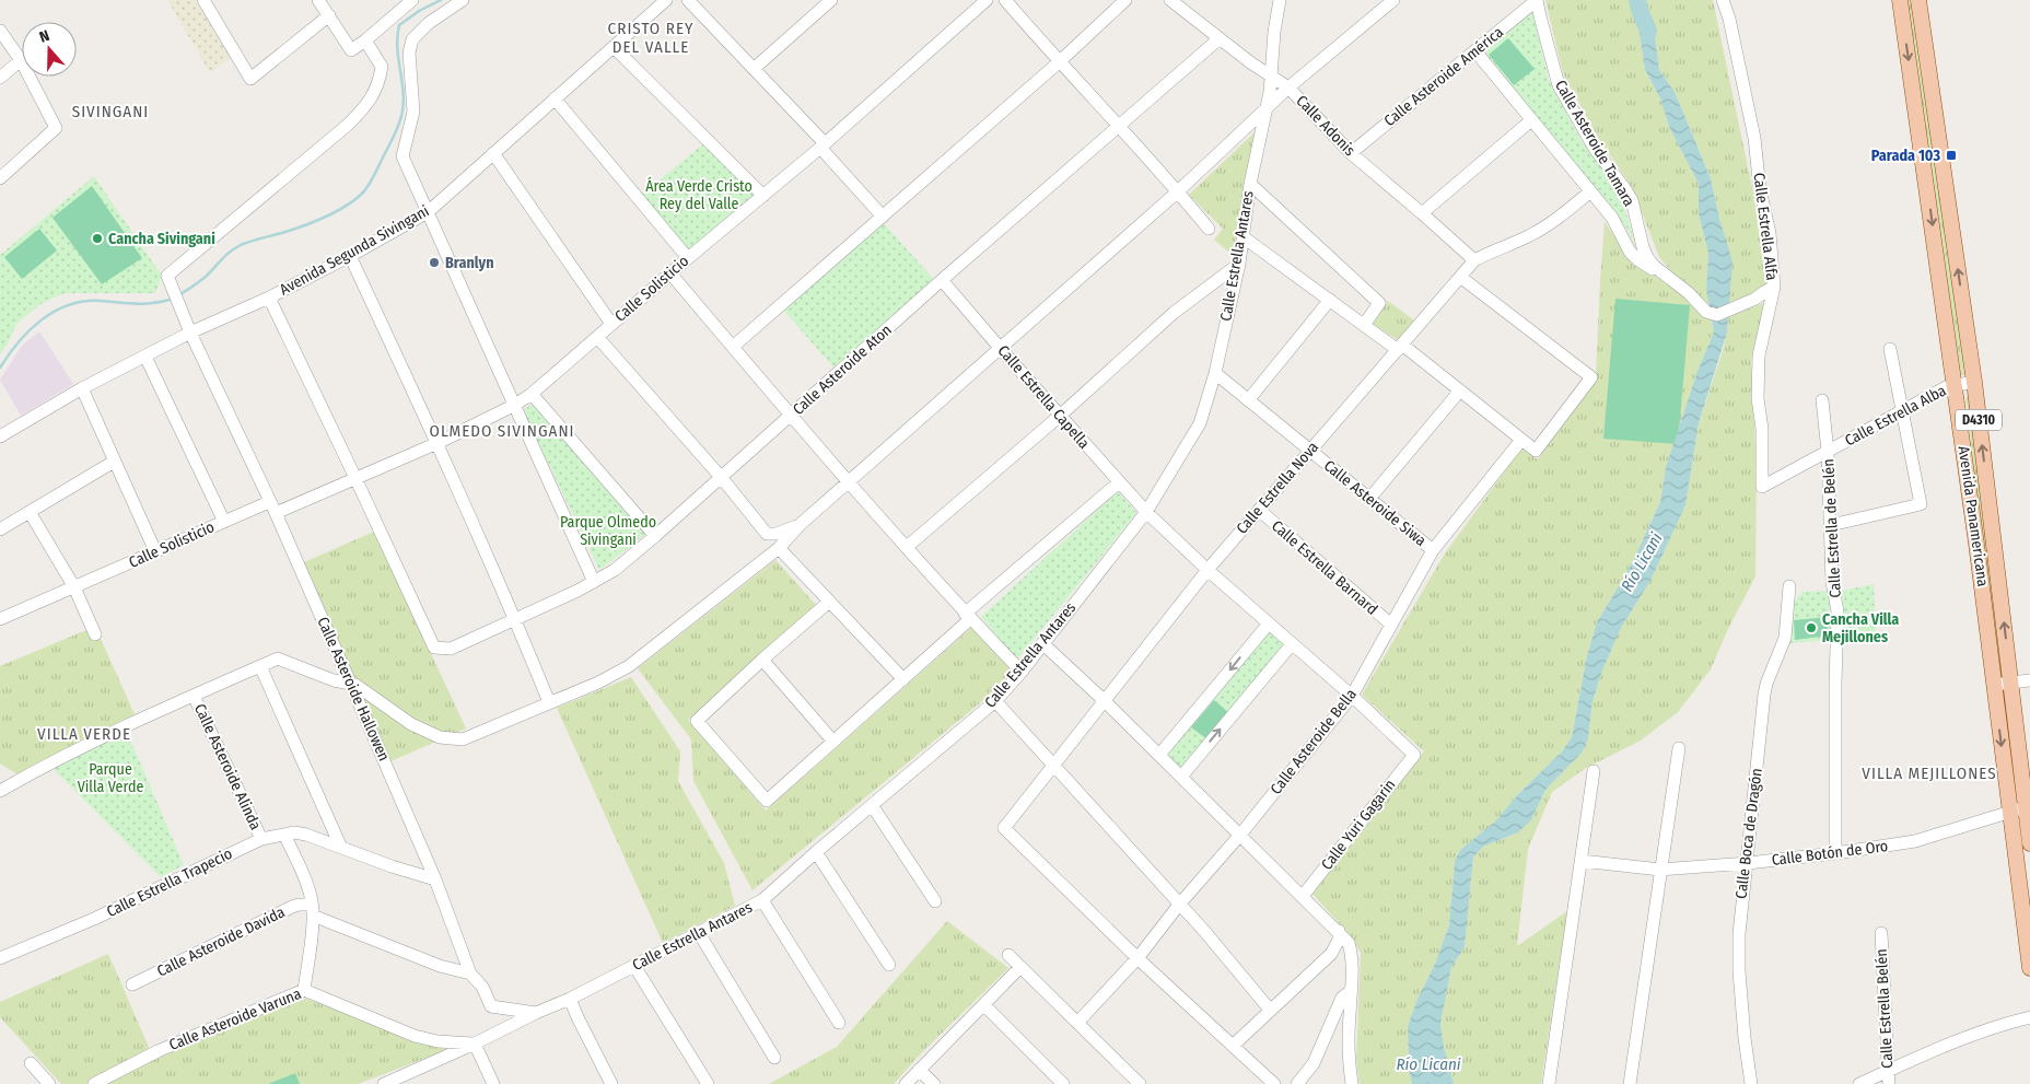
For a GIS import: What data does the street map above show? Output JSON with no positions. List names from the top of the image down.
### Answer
{
  "streets": {
    "main road": ["D4310", "Avenida Panamericana"],
    "street": [
      "Calle Asteroide América",
      "Calle Adonis",
      "Calle Asteroide Tamara",
      "Calle Estrella Alfa",
      "Avenida Segunda Sivingani",
      "Calle Estrella Antares",
      "Calle Solisticio",
      "Calle Asteroide Aton",
      "Calle Estrella Capella",
      "Calle Estrella Alba",
      "Calle Estrella Nova",
      "Calle Asteroide Siwa",
      "Calle Estrella de Belén",
      "Calle Estrella Barnard",
      "Calle Asteroide Hallowen",
      "Calle Asteroide Bella",
      "Calle Asteroide Alinda",
      "Calle Yuri Gagarin",
      "Calle Boca de Dragón",
      "Calle Botón de Oro",
      "Calle Estrella Trapecio",
      "Calle Asteroide Davida",
      "Calle Estrella Belén",
      "Calle Asteroide Varuna"
    ]
  },
  "crossings": [
    ["Calle Asteroide América", "Calle Adonis"],
    ["Calle Asteroide América", "Calle Asteroide Tamara"],
    ["Calle Adonis", "Calle Estrella Antares"],
    ["Calle Adonis", "Calle Asteroide Aton"],
    ["Calle Adonis", "Calle Estrella Nova"],
    ["Calle Estrella Alfa", "Calle Estrella Alba"],
    ["Avenida Segunda Sivingani", "Calle Asteroide Hallowen"],
    ["Calle Estrella Antares", "Calle Estrella Capella"],
    ["Calle Estrella Antares", "Calle Asteroide Siwa"],
    ["Calle Estrella Antares", "Calle Asteroide Hallowen"],
    ["Calle Estrella Antares", "Calle Asteroide Varuna"],
    ["Calle Solisticio", "Calle Asteroide Aton"],
    ["Calle Solisticio", "Calle Asteroide Hallowen"],
    ["Calle Asteroide Aton", "Calle Estrella Capella"],
    ["Calle Estrella Capella", "Calle Estrella Nova"],
    ["Calle Estrella Capella", "Calle Asteroide Bella"],
    ["Calle Estrella Capella", "Calle Yuri Gagarin"],
    ["Calle Estrella Alba", "Avenida Panamericana"],
    ["Calle Estrella Alba", "Calle Estrella de Belén"],
    ["Calle Estrella Nova", "Calle Asteroide Siwa"],
    ["Calle Estrella Nova", "Calle Estrella Barnard"],
    ["Calle Estrella Nova", "Calle Asteroide Bella"],
    ["Calle Asteroide Siwa", "Calle Asteroide Bella"],
    ["Avenida Panamericana", "Calle Botón de Oro"],
    ["Calle Estrella de Belén", "Calle Botón de Oro"],
    ["Calle Estrella Barnard", "Calle Asteroide Bella"],
    ["Calle Asteroide Hallowen", "Calle Estrella Trapecio"],
    ["Calle Asteroide Alinda", "Calle Estrella Trapecio"],
    ["Calle Asteroide Alinda", "Calle Asteroide Davida"],
    ["Calle Asteroide Alinda", "Calle Asteroide Varuna"],
    ["Calle Boca de Dragón", "Calle Botón de Oro"]
  ],
  "districts": [
    "CRISTO REY DEL VALLE",
    "SIVINGANI",
    "OLMEDO SIVINGANI",
    "VILLA VERDE",
    "VILLA MEJILLONES"
  ],
  "water": ["Río Licani"],
  "parks": ["Área Verde Cristo Rey del Valle", "Parque Olmedo Sivingani", "Parque Villa Verde"],
  "places": {
    "transit": ["Parada 103"],
    "other": ["Cancha Sivingani", "Branlyn", "Cancha Villa Mejillones"]
  },
  "north": "top"
}
